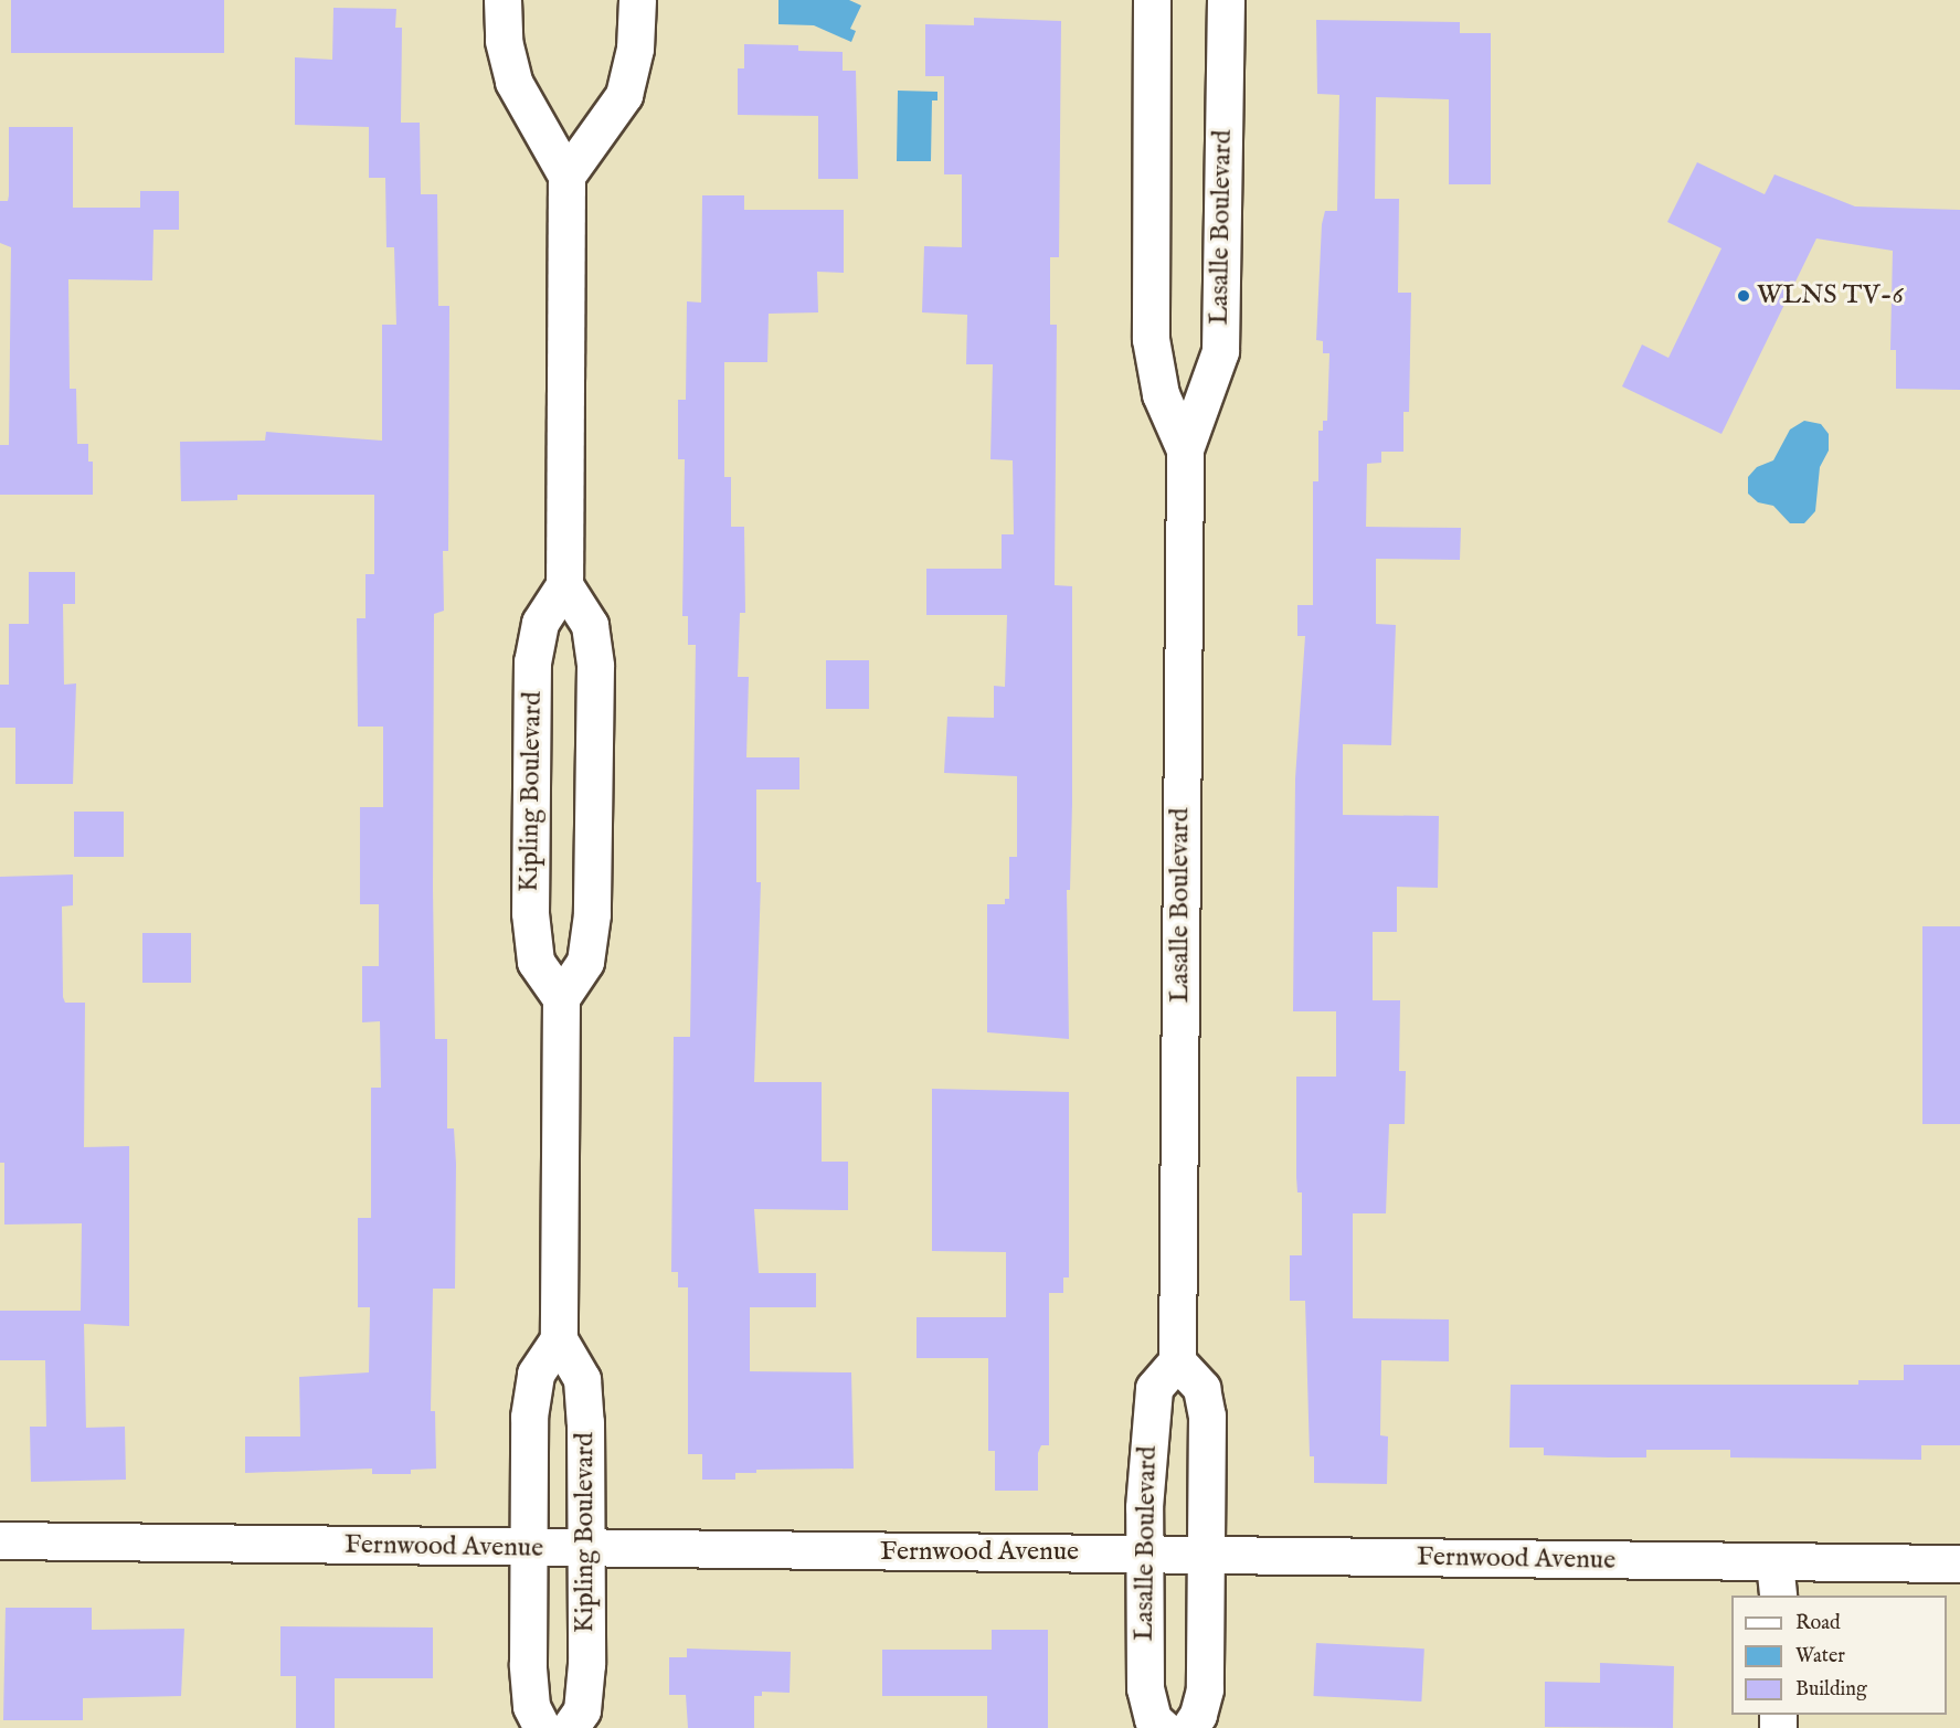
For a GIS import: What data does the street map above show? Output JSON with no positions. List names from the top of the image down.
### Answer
{
  "streets": {
    "street": ["Lasalle Boulevard", "Kipling Boulevard", "Fernwood Avenue"]
  },
  "crossings": [
    ["Lasalle Boulevard", "Fernwood Avenue"],
    ["Kipling Boulevard", "Fernwood Avenue"]
  ],
  "places": ["WLNS TV-6"],
  "legend": ["Road", "Water", "Building"]
}
